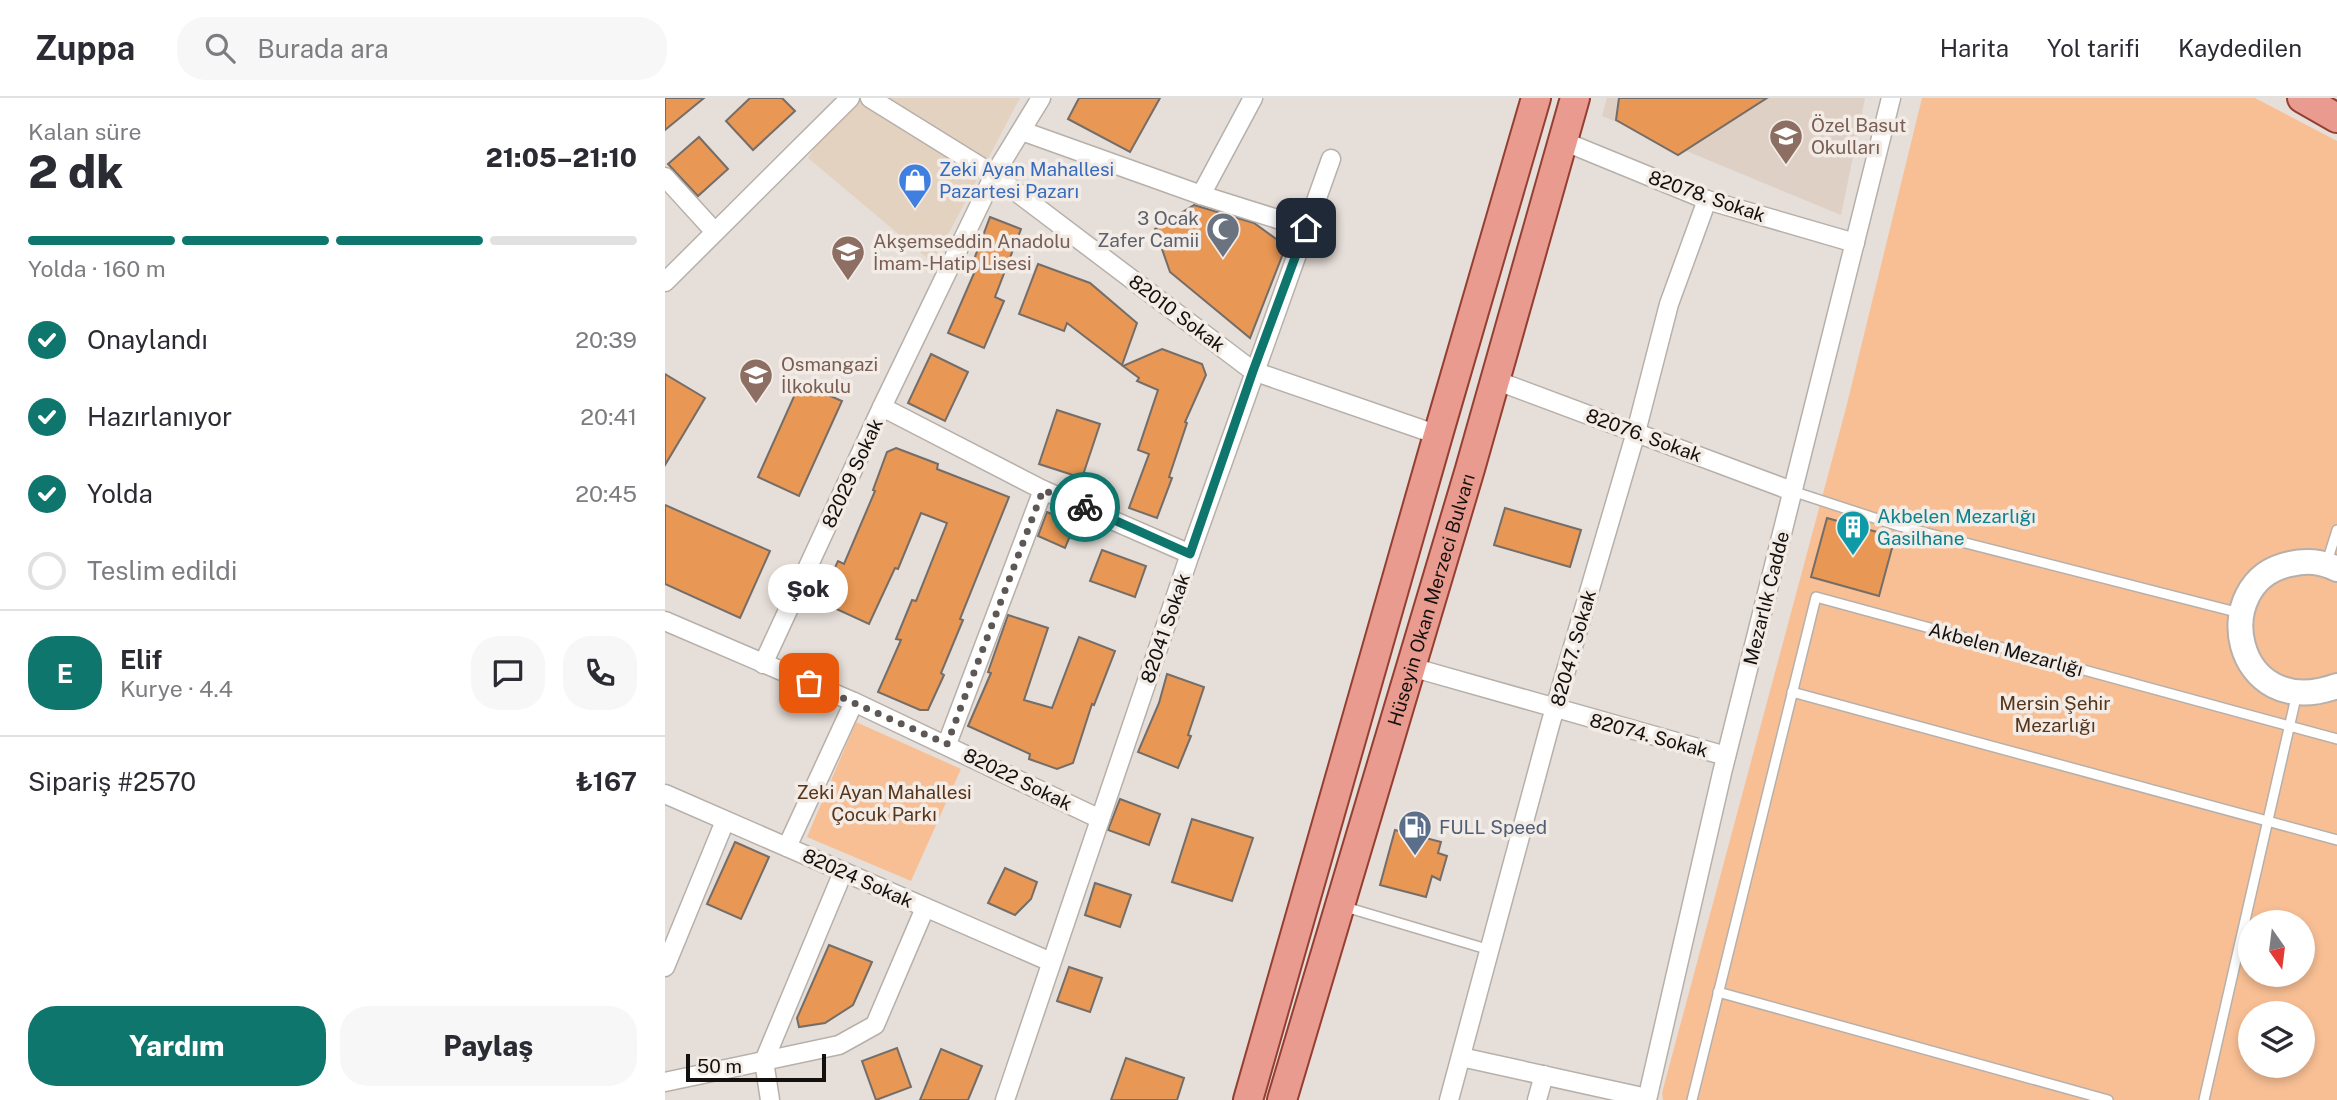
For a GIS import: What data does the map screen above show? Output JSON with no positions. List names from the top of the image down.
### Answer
{
  "streets": {
    "main road": ["Hüseyin Okan Merzeci Bulvarı"],
    "street": [
      "82078. Sokak",
      "82010 Sokak",
      "82076. Sokak",
      "82029 Sokak",
      "Mezarlık Cadde",
      "82041 Sokak",
      "82047. Sokak",
      "82074. Sokak",
      "82022 Sokak",
      "82024 Sokak"
    ],
    "lane": ["Akbelen Mezarlığı"]
  },
  "crossings": [
    ["82078. Sokak", "Mezarlık Cadde"],
    ["82078. Sokak", "Hüseyin Okan Merzeci Bulvarı"],
    ["82078. Sokak", "82047. Sokak"],
    ["82010 Sokak", "82029 Sokak"],
    ["82010 Sokak", "Hüseyin Okan Merzeci Bulvarı"],
    ["82010 Sokak", "82041 Sokak"],
    ["82076. Sokak", "Mezarlık Cadde"],
    ["82076. Sokak", "Hüseyin Okan Merzeci Bulvarı"],
    ["82076. Sokak", "82047. Sokak"],
    ["82029 Sokak", "82022 Sokak"],
    ["Mezarlık Cadde", "82074. Sokak"],
    ["Hüseyin Okan Merzeci Bulvarı", "82074. Sokak"],
    ["82041 Sokak", "82022 Sokak"],
    ["82041 Sokak", "82024 Sokak"],
    ["82047. Sokak", "82074. Sokak"]
  ],
  "parks": ["Mersin Şehir Mezarlığı", "Zeki Ayan Mahallesi Çocuk Parkı"],
  "places": {
    "school or university": ["Özel Basut Okulları", "Akşemseddin Anadolu İmam-Hatip Lisesi", "Osmangazi İlkokulu"],
    "shop": ["Zeki Ayan Mahallesi Pazartesi Pazarı"],
    "mosque": ["3 Ocak Zafer Camii"],
    "building": ["Akbelen Mezarlığı Gasilhane"],
    "other": ["Şok"],
    "fuel station": ["FULL Speed"]
  },
  "scale_bar": "50 m",
  "north": "bottom",
  "page": {
    "header": "Zuppa",
    "search": "Burada ara",
    "nav": ["Harita", "Yol tarifi", "Kaydedilen"],
    "heading": ["2 dk", "Kalan süre", "21:05–21:10"],
    "panel": [
      "Elif",
      "Kurye · 4.4",
      "Sipariş #2570",
      "₺167"
    ],
    "bar": "Yolda · 160 m",
    "list": [
      ["Onaylandı", "20:39"],
      ["Hazırlanıyor", "20:41"],
      ["Yolda", "20:45"],
      "Teslim edildi"
    ],
    "bubble": "Şok",
    "round": "E",
    "buttons": ["Yardım", "Paylaş"],
    "scale": "50 m"
  }
}
